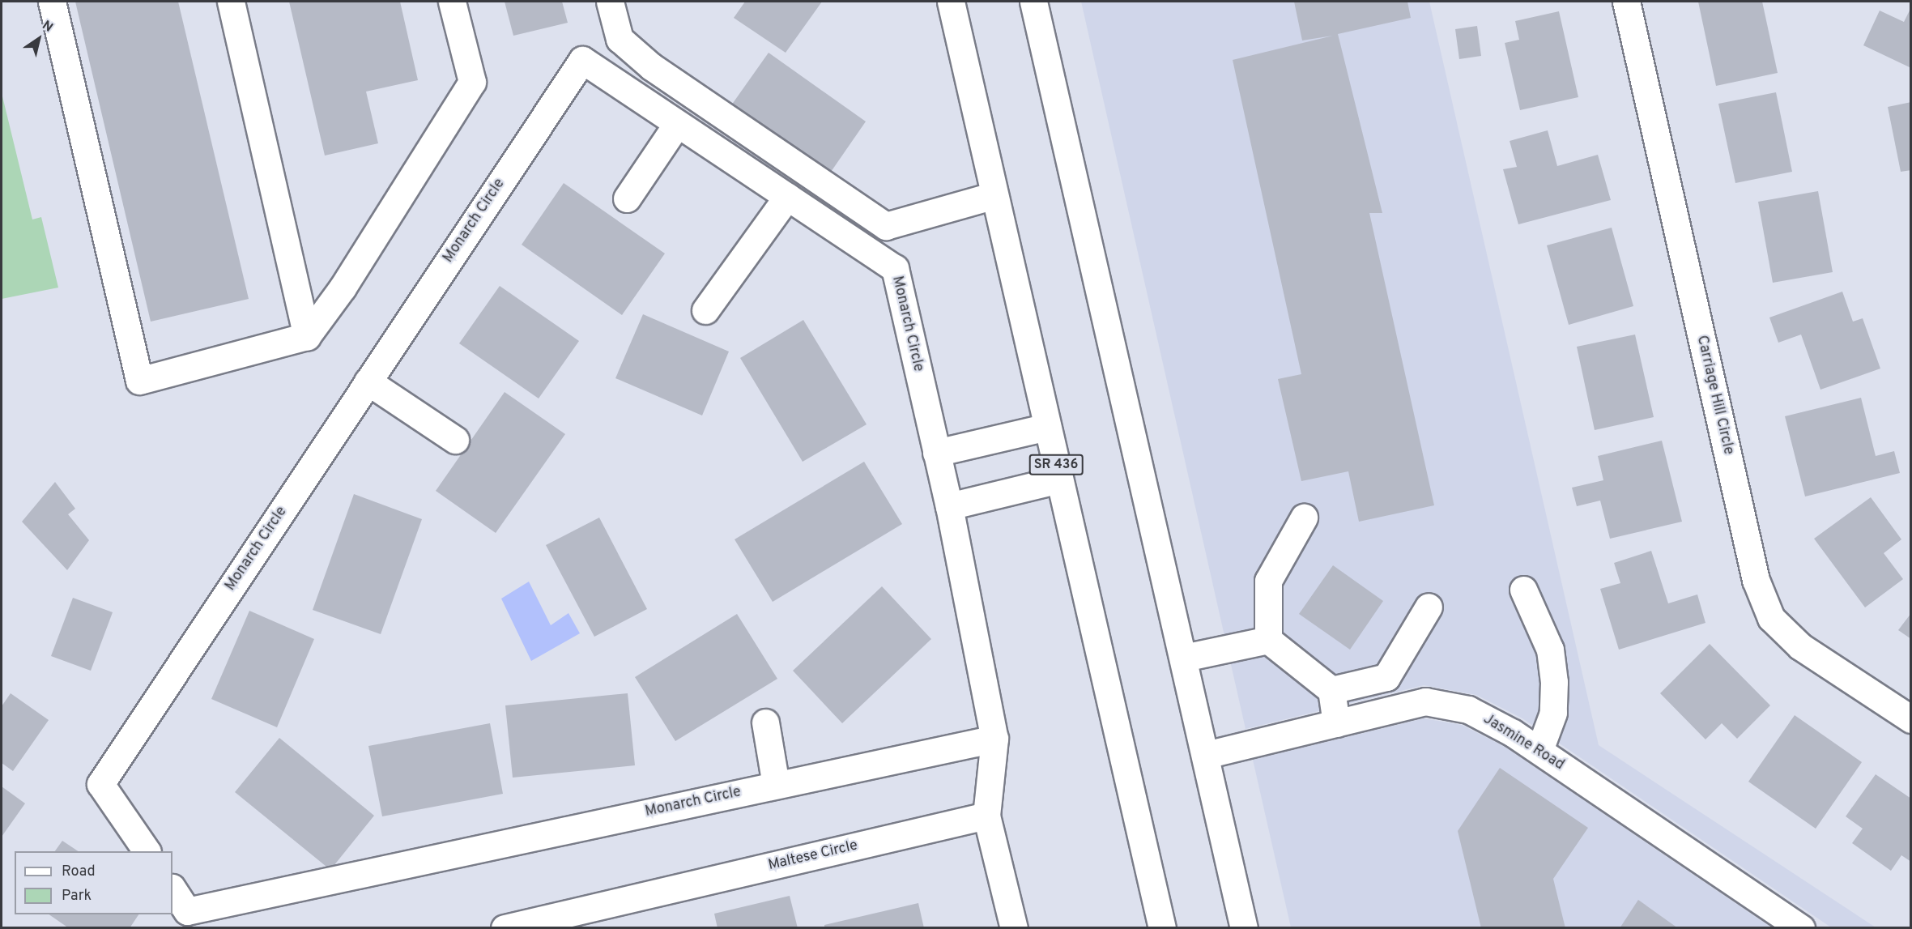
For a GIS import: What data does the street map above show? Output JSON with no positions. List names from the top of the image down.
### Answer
{
  "streets": {
    "street": [
      "Monarch Circle",
      "Carriage Hill Circle",
      "SR 436",
      "Jasmine Road",
      "Maltese Circle"
    ]
  },
  "legend": ["Road", "Park"],
  "north": "top right"
}
